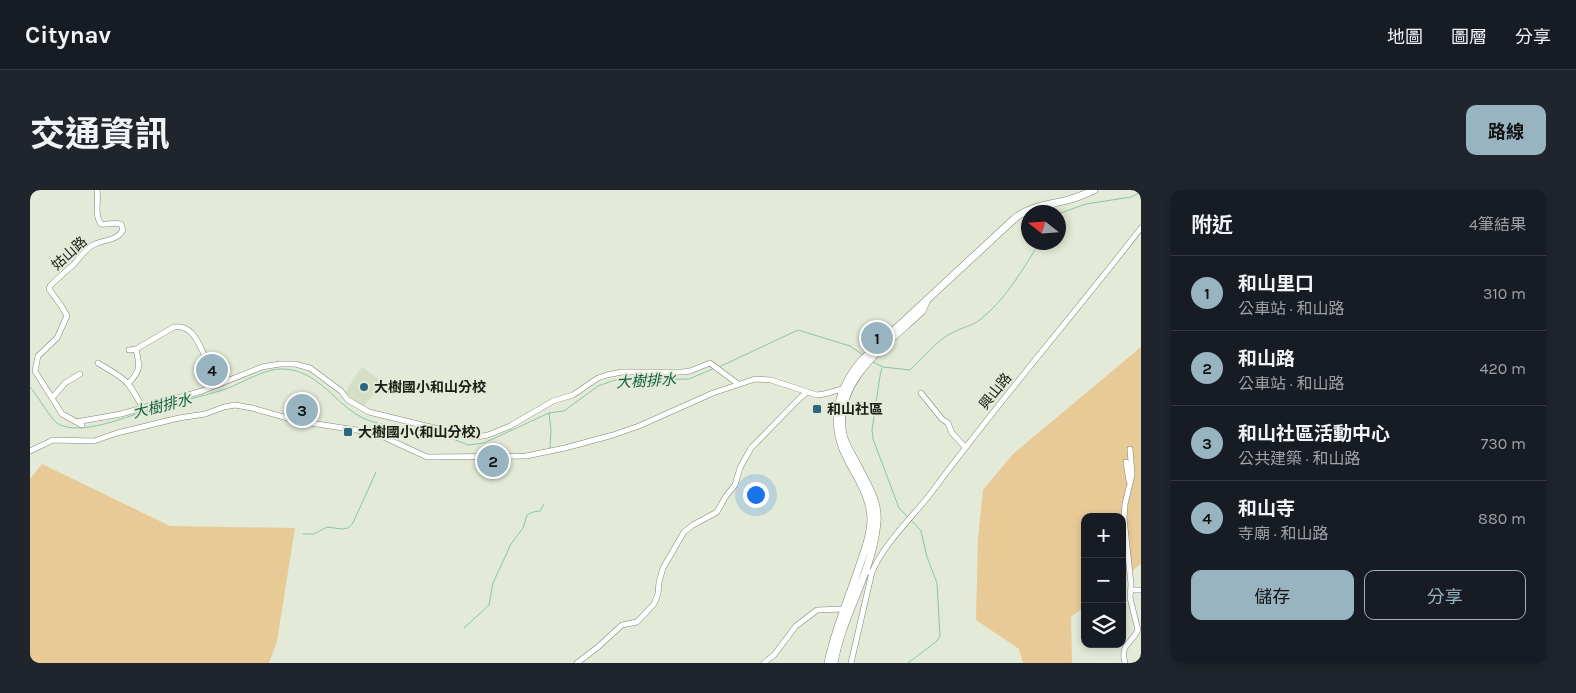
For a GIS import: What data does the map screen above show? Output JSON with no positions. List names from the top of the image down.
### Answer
{
  "streets": {
    "street": ["姑山路", "興山路"]
  },
  "water": ["大樹排水"],
  "places": {
    "other": ["大樹國小和山分校"],
    "transit": ["和山社區", "大樹國小(和山分校)"]
  },
  "north": "left",
  "page": {
    "header": "Citynav",
    "nav": ["地圖", "圖層", "分享"],
    "title": "交通資訊",
    "buttons": [
      "路線",
      ["儲存", "分享"]
    ],
    "heading": ["附近", "4筆結果"],
    "list": [
      {
        "mark": "1",
        "name": "和山里口",
        "note": "公車站 · 和山路",
        "value": "310 m"
      },
      {
        "mark": "2",
        "name": "和山路",
        "note": "公車站 · 和山路",
        "value": "420 m"
      },
      {
        "mark": "3",
        "name": "和山社區活動中心",
        "note": "公共建築 · 和山路",
        "value": "730 m"
      },
      {
        "mark": "4",
        "name": "和山寺",
        "note": "寺廟 · 和山路",
        "value": "880 m"
      }
    ],
    "pins": [
      "1",
      "4",
      "3",
      "2"
    ],
    "map_buttons": ["+", "−"]
  }
}
